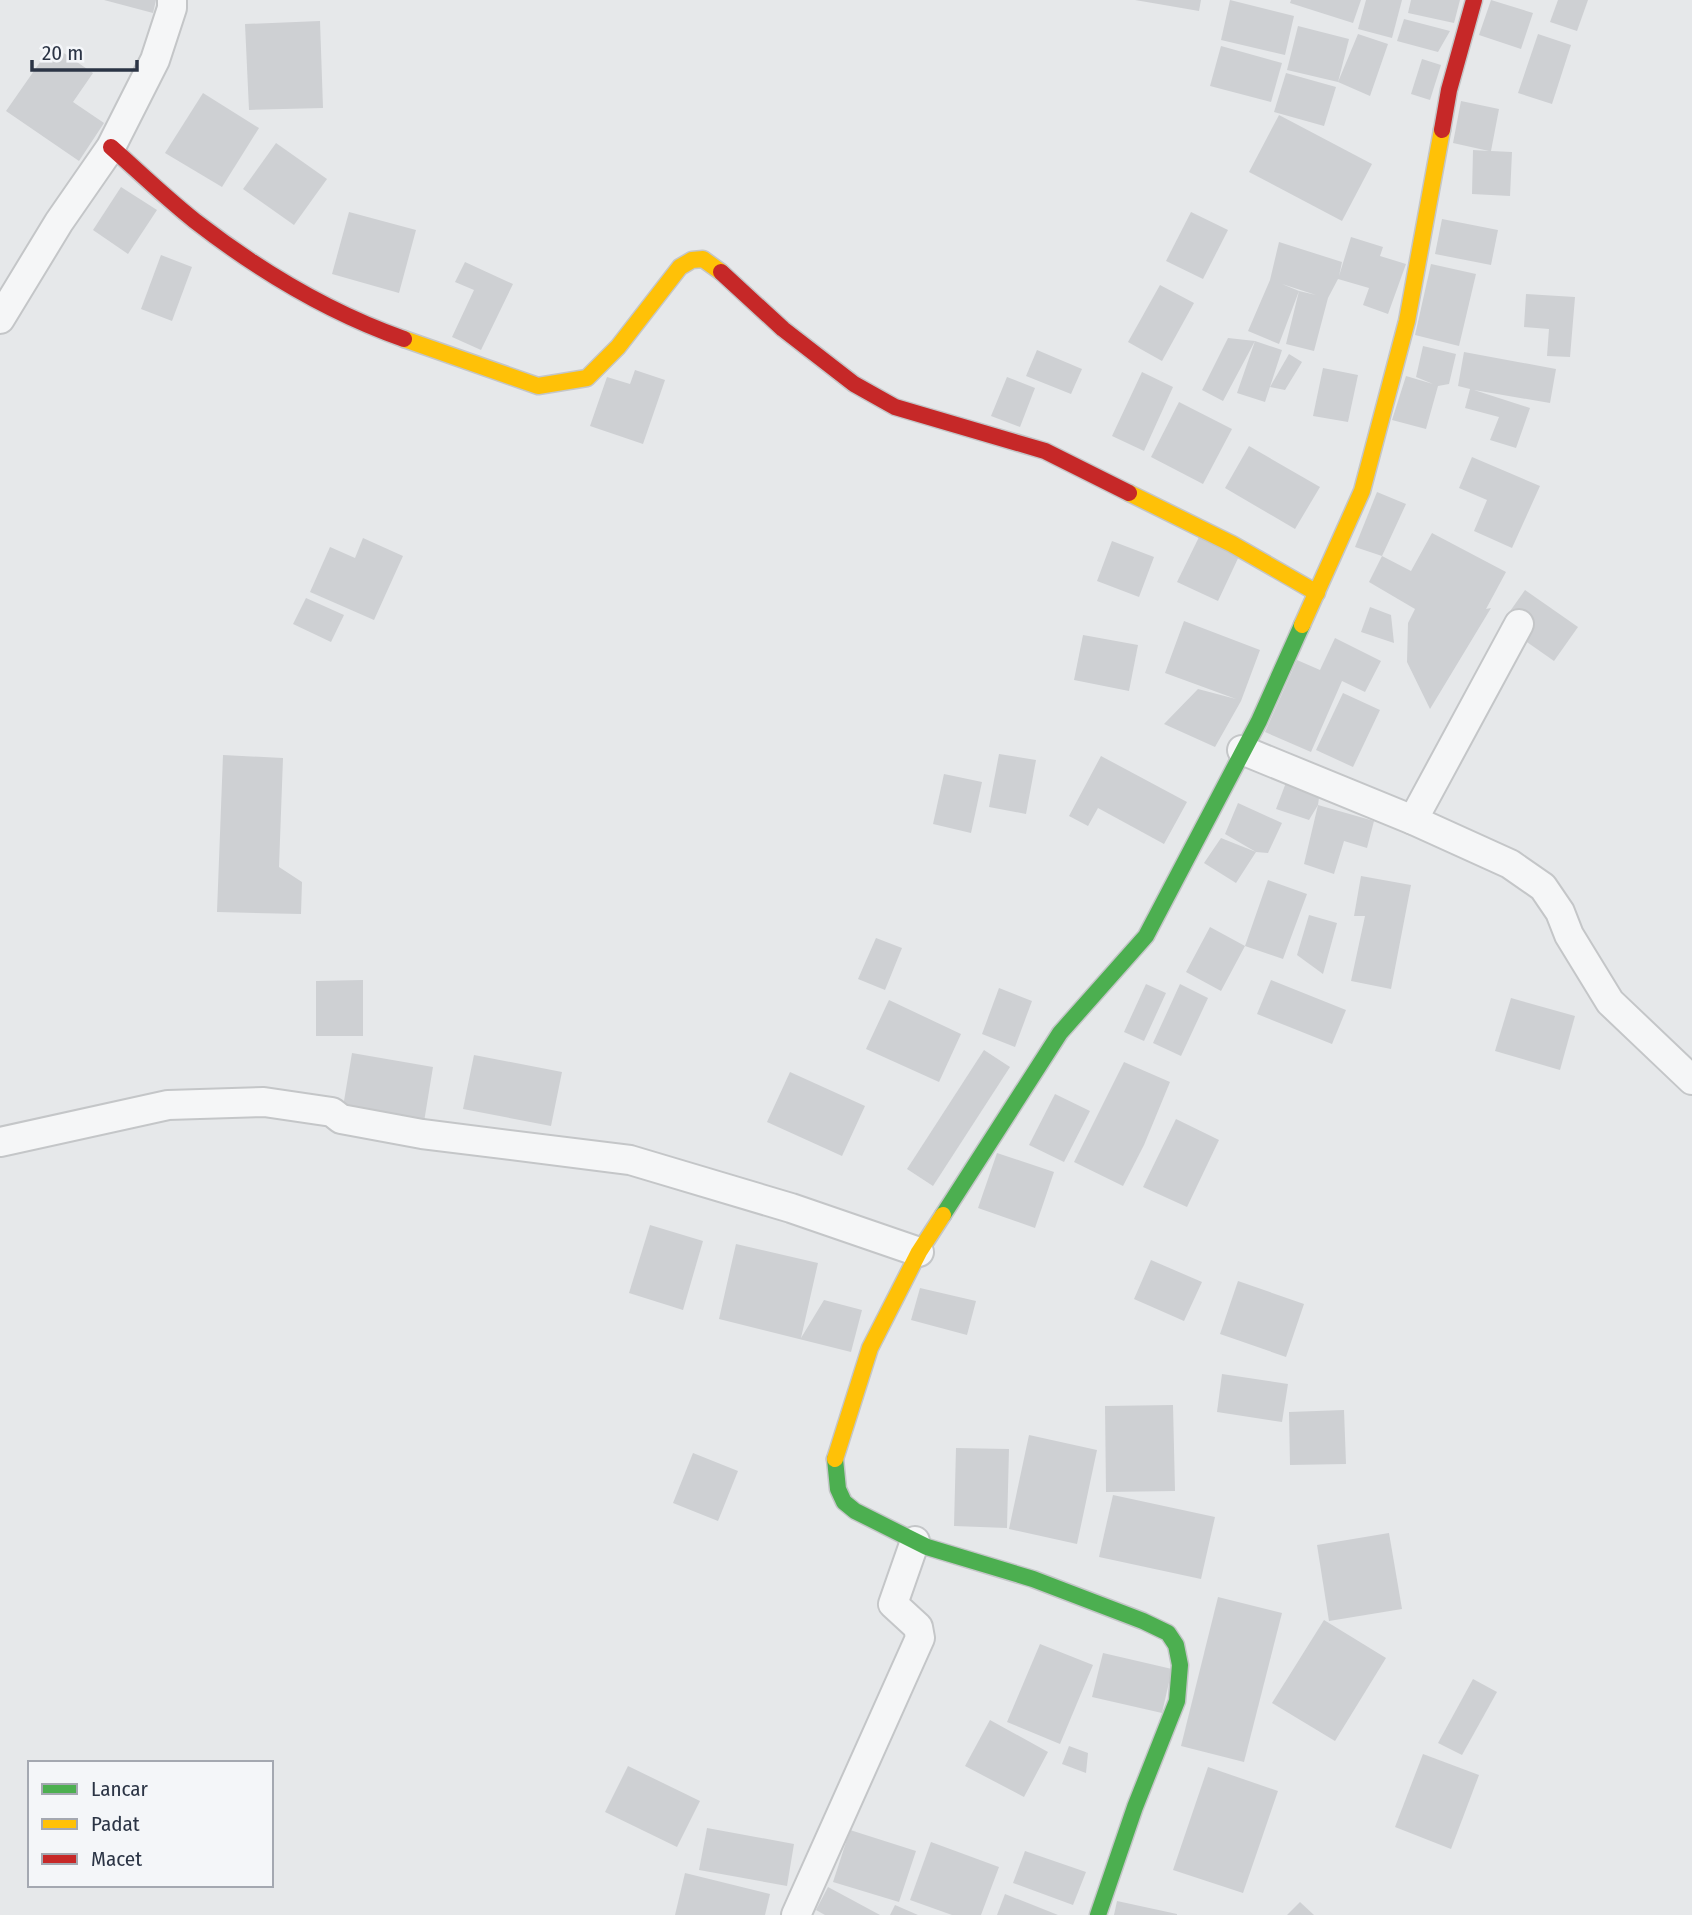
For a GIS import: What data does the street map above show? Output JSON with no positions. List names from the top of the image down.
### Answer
{
  "legend": ["Lancar", "Padat", "Macet"],
  "scale_bar": "20 m"
}
